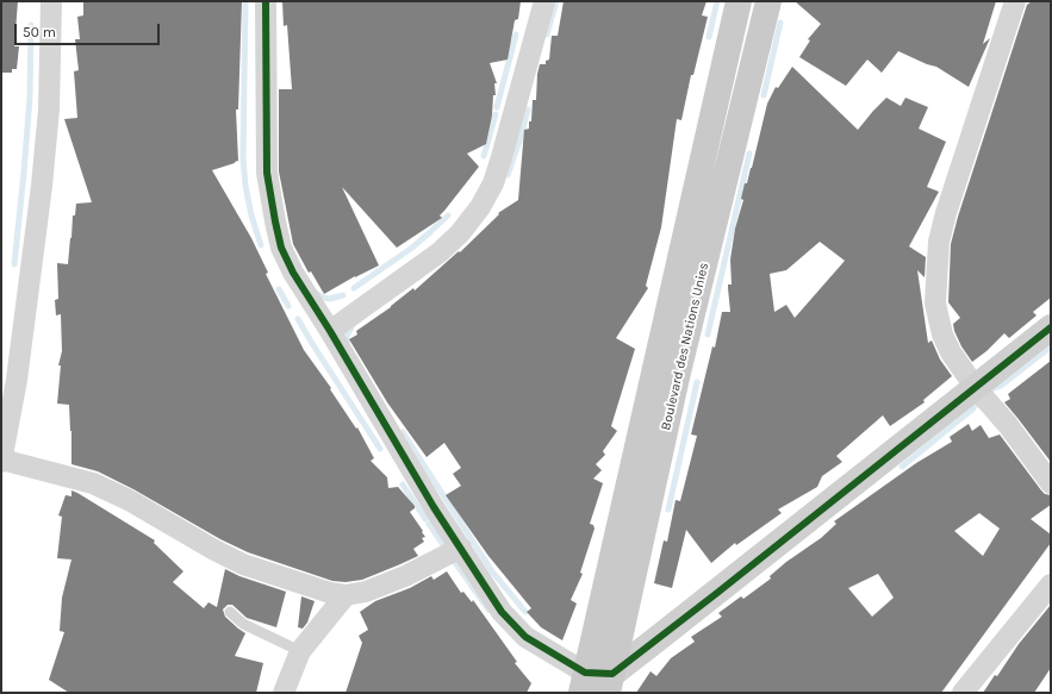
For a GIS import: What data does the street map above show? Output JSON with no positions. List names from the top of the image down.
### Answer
{
  "streets": {
    "main road": ["Boulevard des Nations Unies"]
  },
  "scale_bar": "50 m"
}
